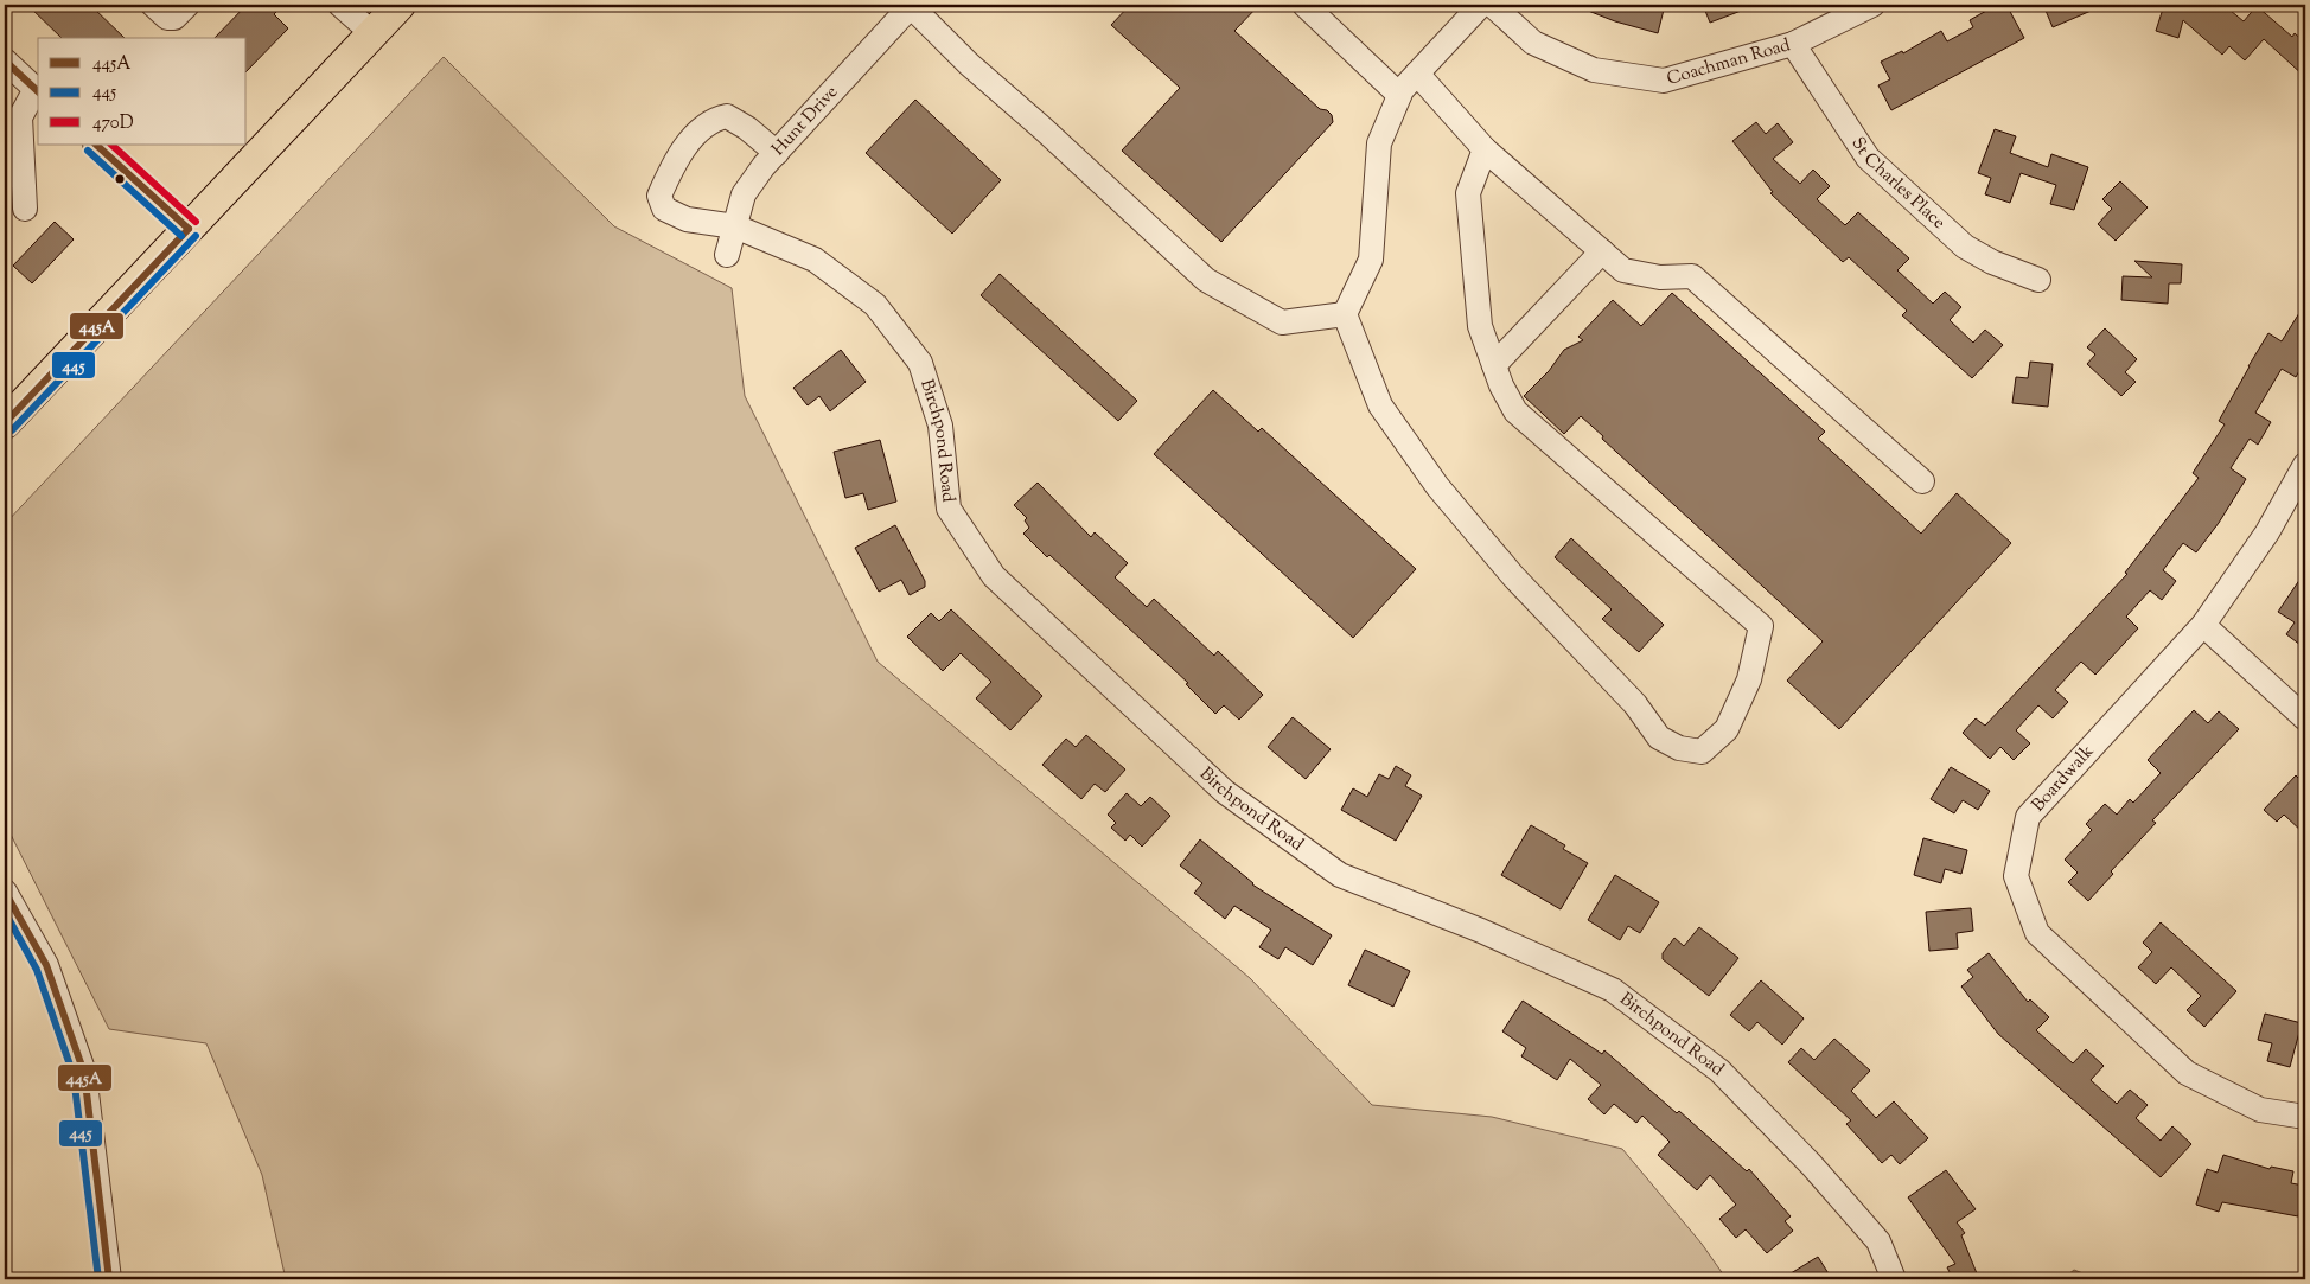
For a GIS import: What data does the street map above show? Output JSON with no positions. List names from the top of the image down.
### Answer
{
  "streets": {
    "street": [
      "Coachman Road",
      "Hunt Drive",
      "St Charles Place",
      "Birchpond Road",
      "Boardwalk"
    ]
  },
  "crossings": [
    ["Coachman Road", "St Charles Place"],
    ["Hunt Drive", "Birchpond Road"]
  ],
  "lines": ["transit line 445A", "transit line 470D", "transit line 445"],
  "legend": ["445A", "445", "470D"]
}
